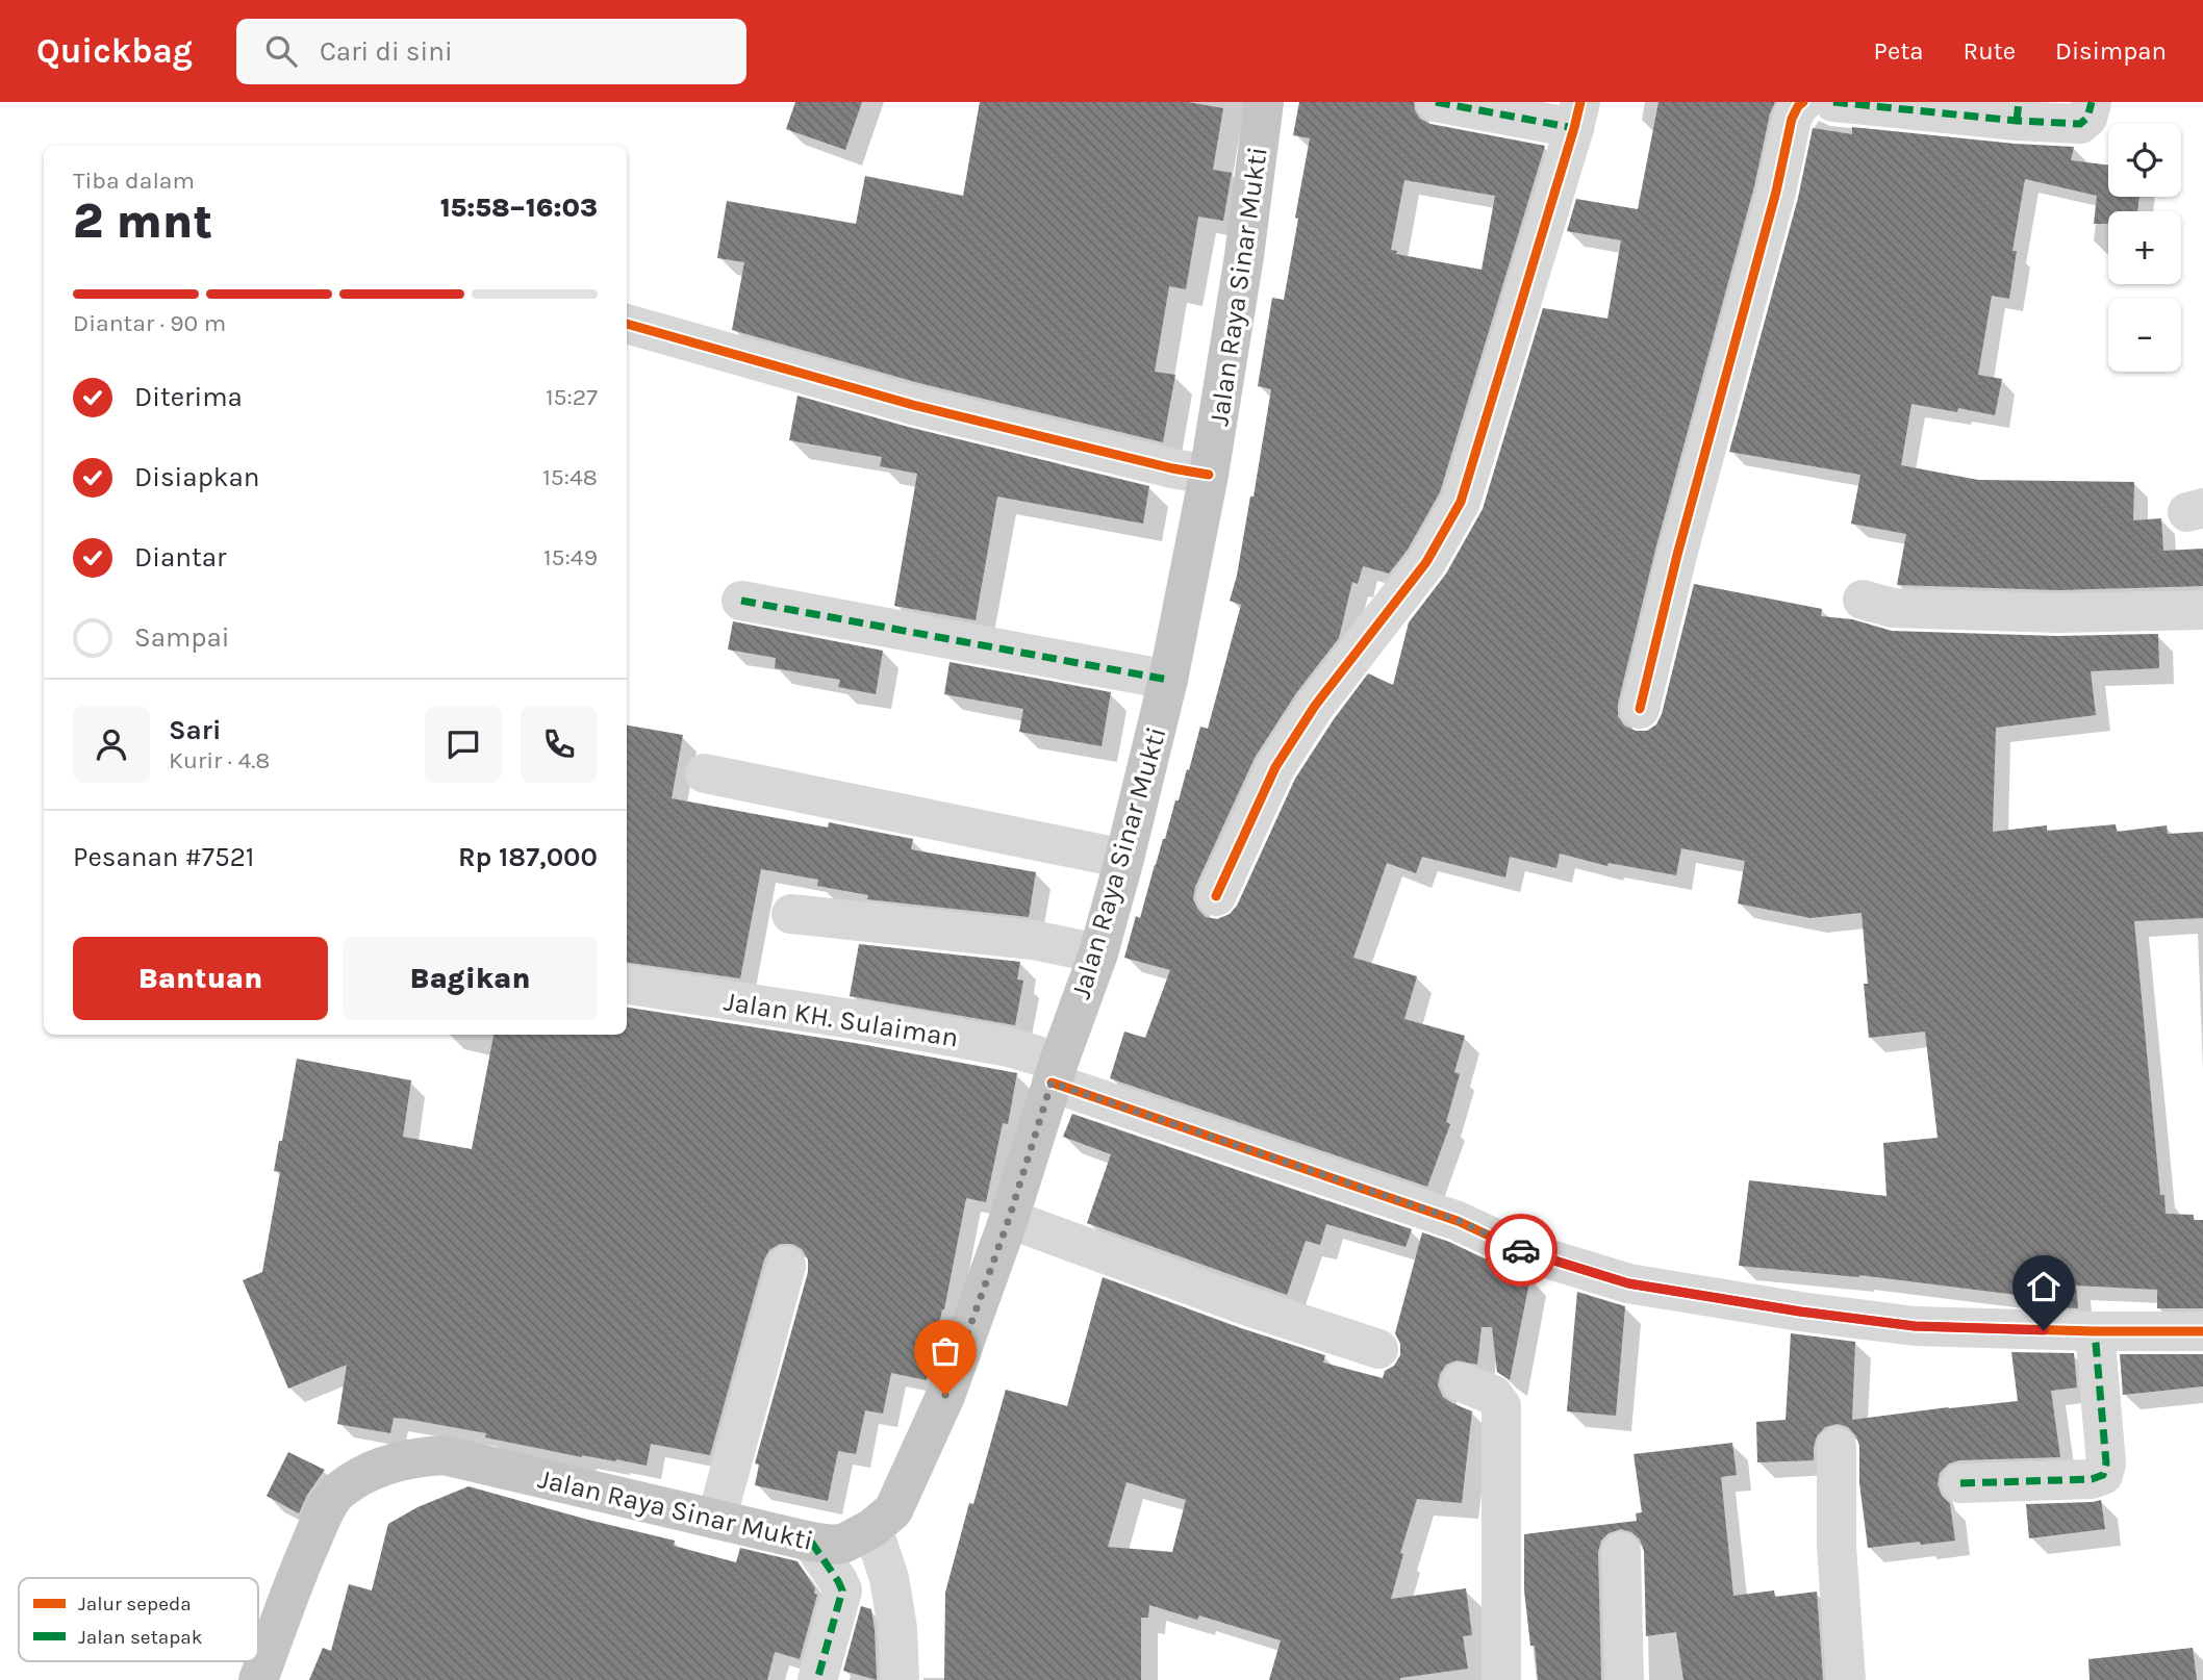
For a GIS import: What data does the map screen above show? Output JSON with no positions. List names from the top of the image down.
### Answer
{
  "streets": {
    "highway": ["Jalan Raya Sinar Mukti"],
    "street": ["Jalan KH. Sulaiman"]
  },
  "crossings": [
    ["Jalan Raya Sinar Mukti", "Jalan KH. Sulaiman"]
  ],
  "legend": ["Jalur sepeda", "Jalan setapak"],
  "page": {
    "header": "Quickbag",
    "search": "Cari di sini",
    "nav": ["Peta", "Rute", "Disimpan"],
    "map_buttons": ["+", "−"],
    "heading": ["2 mnt", "Tiba dalam", "15:58–16:03"],
    "panel": [
      "Sari",
      "Kurir · 4.8",
      "Pesanan #7521",
      "Rp 187,000"
    ],
    "bar": "Diantar · 90 m",
    "list": [
      ["Diterima", "15:27"],
      ["Disiapkan", "15:48"],
      ["Diantar", "15:49"],
      "Sampai"
    ],
    "buttons": ["Bantuan", "Bagikan"]
  }
}
